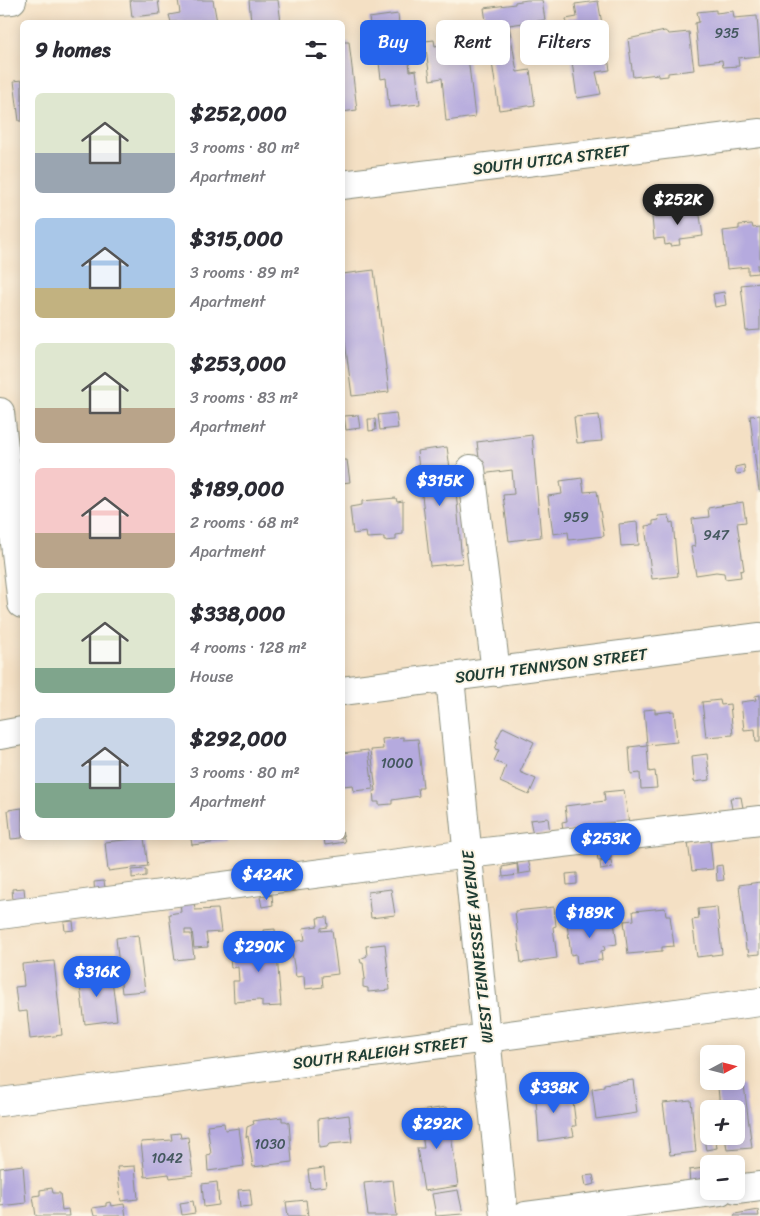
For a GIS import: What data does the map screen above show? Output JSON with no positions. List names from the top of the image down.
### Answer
{
  "streets": {
    "street": [
      "SOUTH UTICA STREET",
      "SOUTH TENNYSON STREET",
      "WEST TENNESSEE AVENUE",
      "SOUTH RALEIGH STREET"
    ]
  },
  "crossings": [
    ["SOUTH TENNYSON STREET", "WEST TENNESSEE AVENUE"],
    ["WEST TENNESSEE AVENUE", "SOUTH RALEIGH STREET"]
  ],
  "house_numbers": [
    "935",
    "959",
    "947",
    "1000",
    "1030",
    "1042"
  ],
  "north": "right",
  "page": {
    "chip": ["Buy", "Rent", "Filters"],
    "heading": "9 homes",
    "list": [
      {
        "name": "$252,000",
        "note": "3 rooms · 80 m² · Apartment"
      },
      {
        "name": "$315,000",
        "note": "3 rooms · 89 m² · Apartment"
      },
      {
        "name": "$253,000",
        "note": "3 rooms · 83 m² · Apartment"
      },
      {
        "name": "$189,000",
        "note": "2 rooms · 68 m² · Apartment"
      },
      {
        "name": "$338,000",
        "note": "4 rooms · 128 m² · House"
      },
      {
        "name": "$292,000",
        "note": "3 rooms · 80 m² · Apartment"
      }
    ],
    "price": [
      "$252K",
      "$315K",
      "$253K",
      "$424K",
      "$189K",
      "$290K",
      "$316K",
      "$338K",
      "$292K"
    ],
    "map_buttons": ["+", "−"]
  }
}
